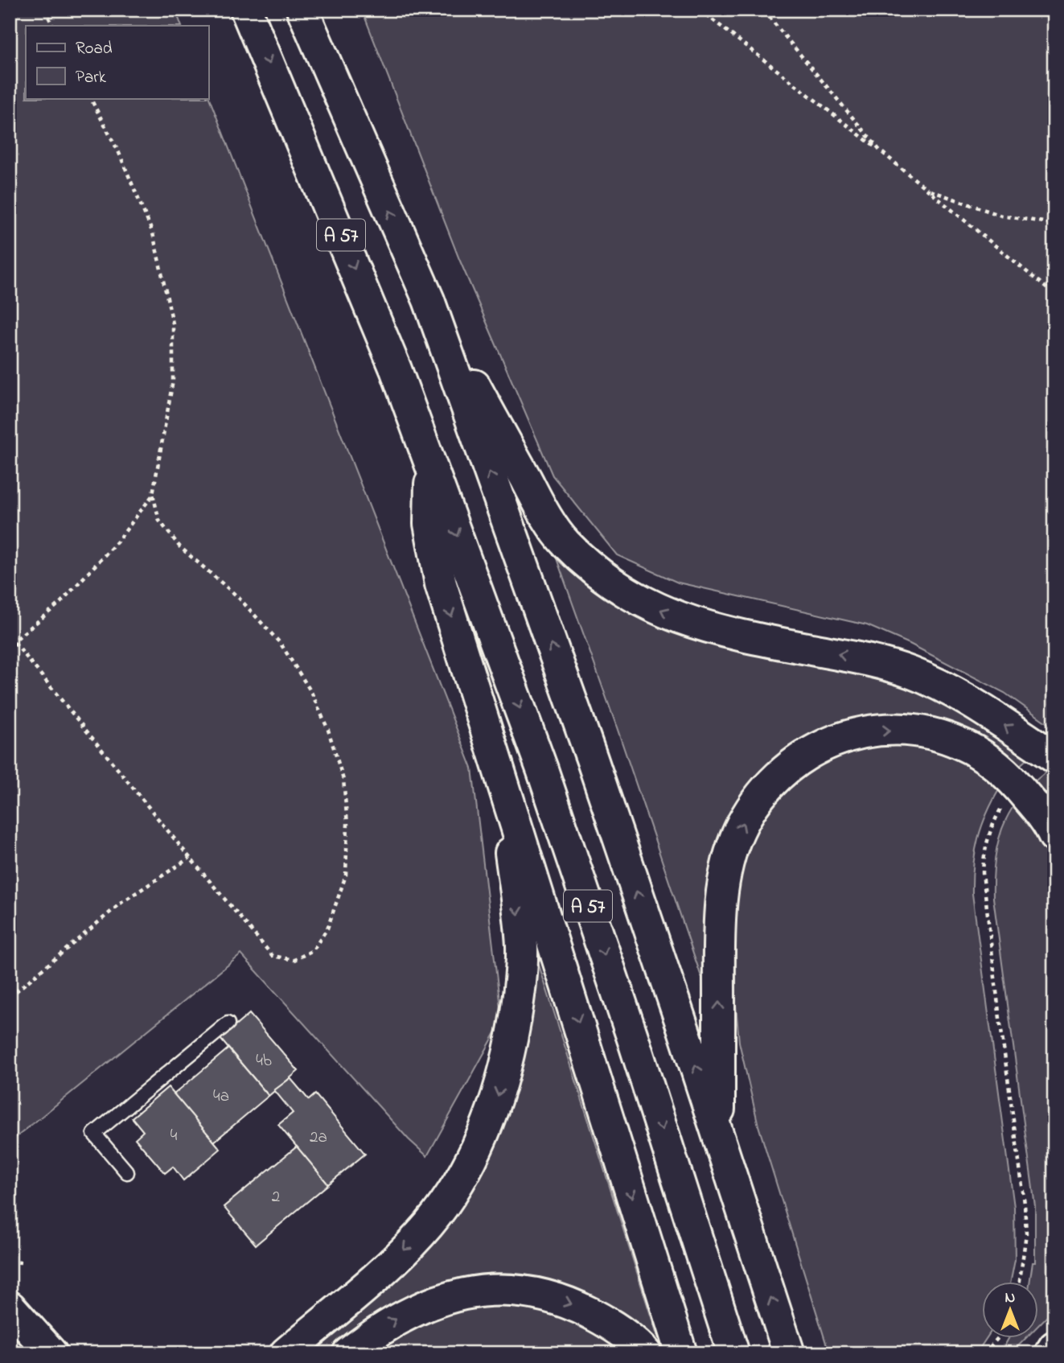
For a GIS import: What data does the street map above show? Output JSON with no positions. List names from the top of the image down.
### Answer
{
  "streets": {
    "main road": ["A 57"]
  },
  "house_numbers": [
    "4b",
    "4a",
    "4",
    "2a",
    "2"
  ],
  "legend": ["Road", "Park"],
  "north": "top"
}
